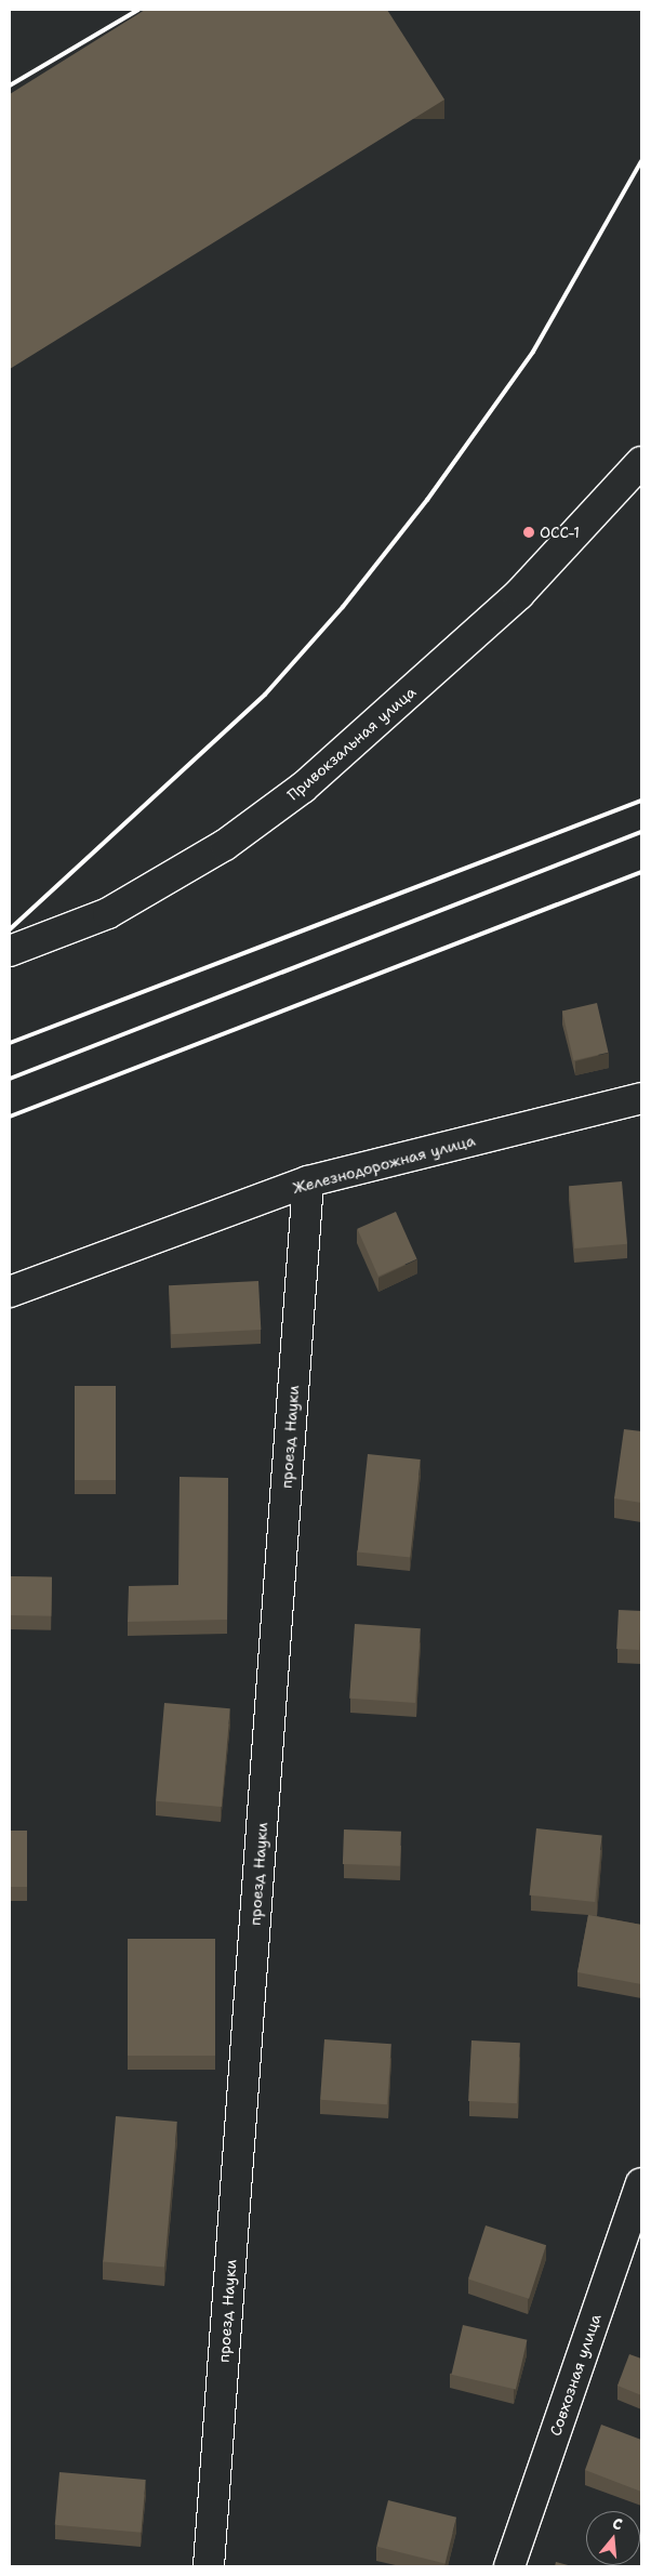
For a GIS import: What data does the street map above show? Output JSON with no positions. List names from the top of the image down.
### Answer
{
  "streets": {
    "street": [
      "Привокзальная улица",
      "Железнодорожная улица",
      "проезд Науки",
      "Совхозная улица"
    ]
  },
  "crossings": [
    ["Железнодорожная улица", "проезд Науки"]
  ],
  "places": ["ОСС-1"],
  "north": "top"
}
